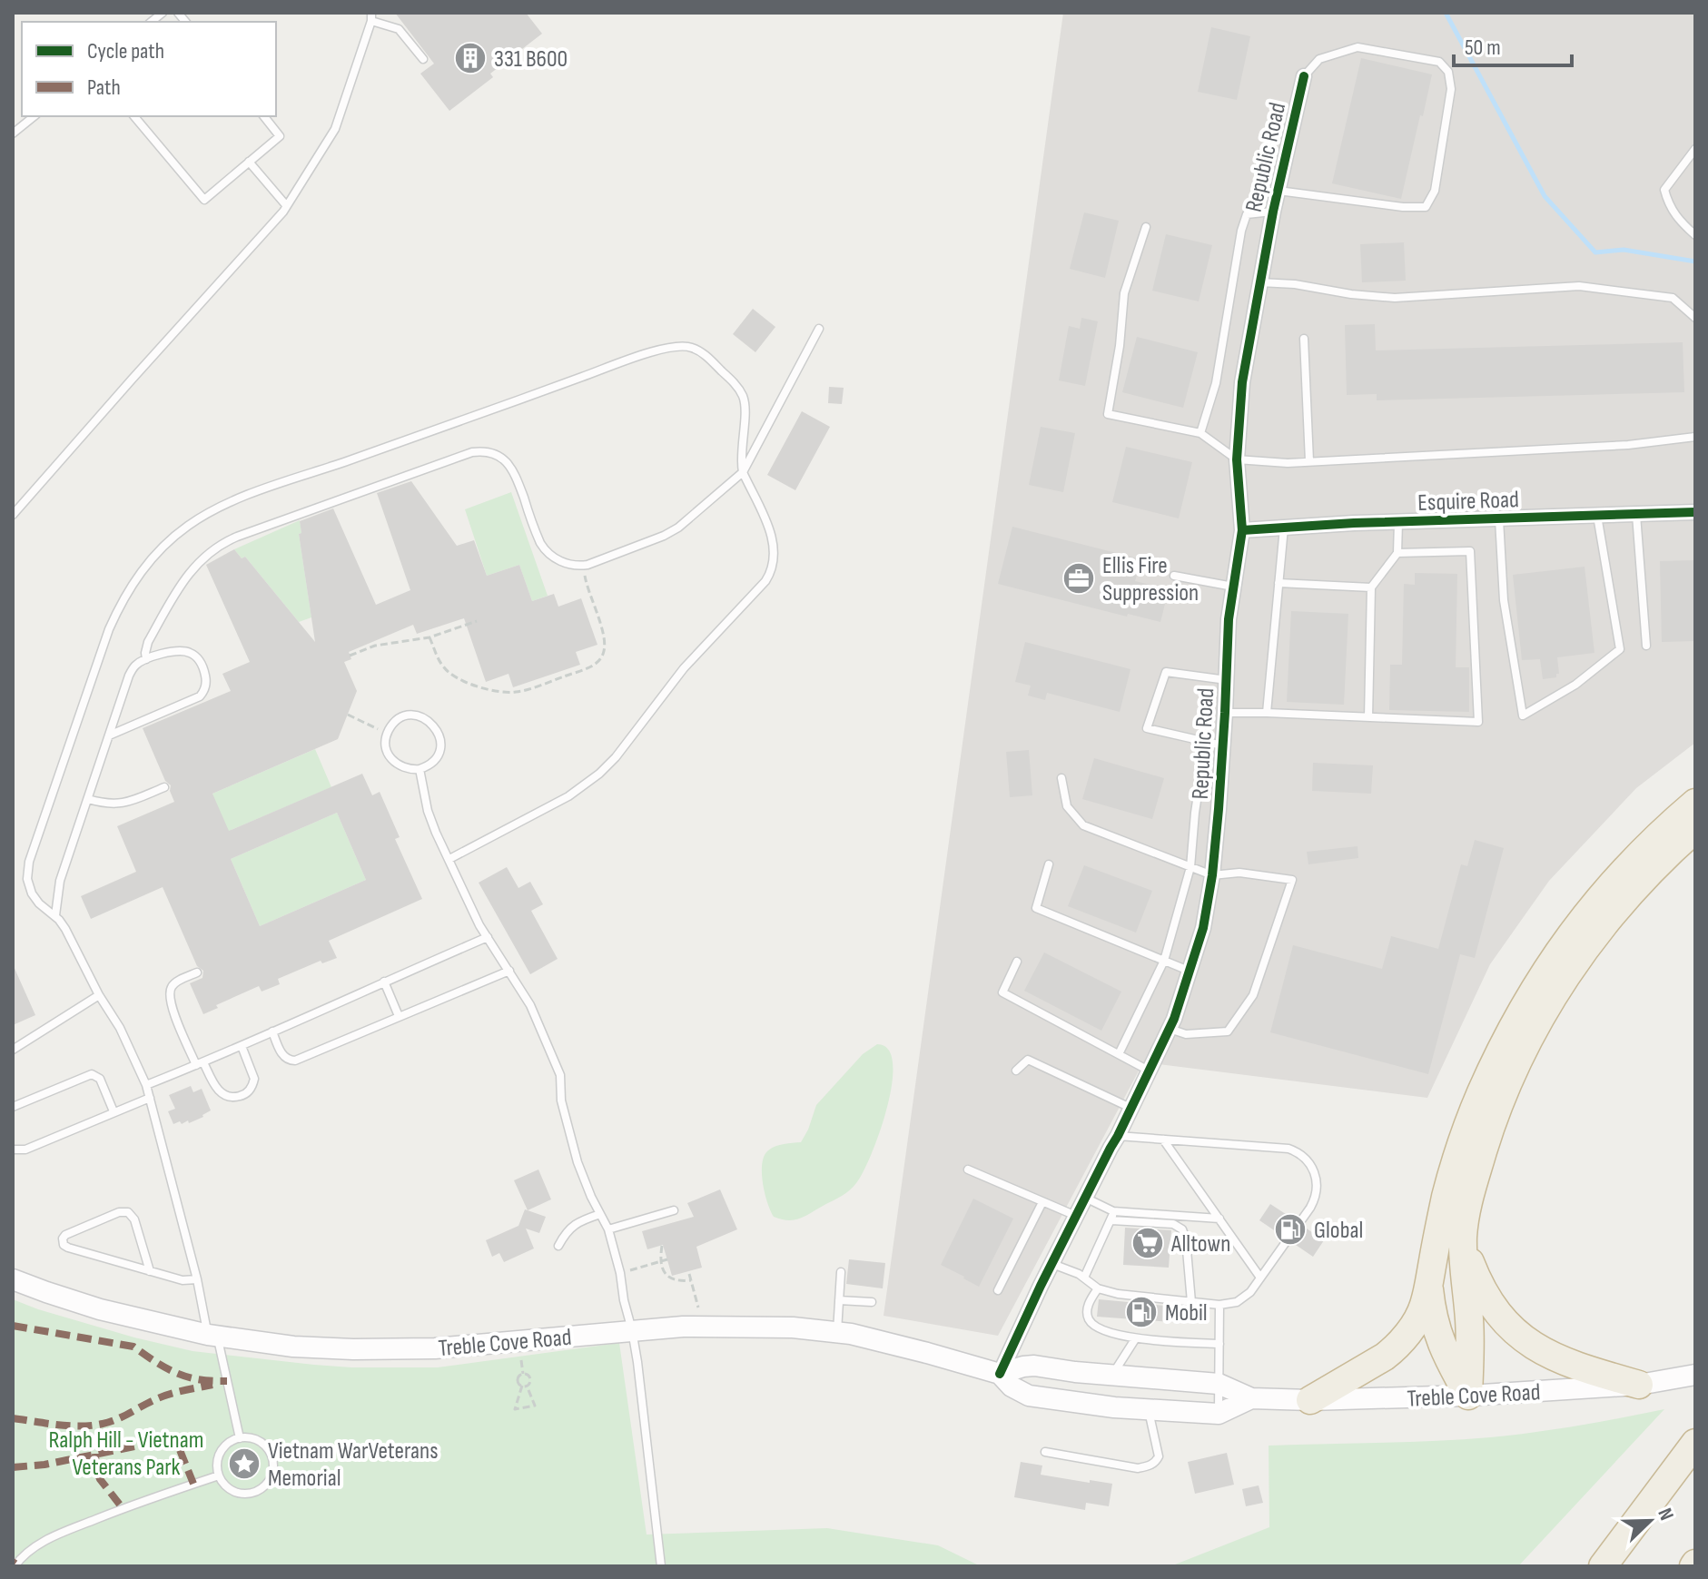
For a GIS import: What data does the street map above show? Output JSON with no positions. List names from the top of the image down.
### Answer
{
  "streets": {
    "main road": ["Treble Cove Road"],
    "street": ["Republic Road", "Esquire Road"]
  },
  "crossings": [
    ["Republic Road", "Esquire Road"],
    ["Republic Road", "Treble Cove Road"]
  ],
  "parks": ["Ralph Hill - Vietnam Veterans Park"],
  "places": {
    "building": ["331 B600"],
    "office": ["Ellis Fire Suppression"],
    "fuel station": ["Global", "Mobil"],
    "supermarket": ["Alltown"],
    "place": ["Vietnam WarVeterans Memorial"]
  },
  "legend": ["Cycle path", "Path"],
  "scale_bar": "50 m",
  "north": "top right"
}
